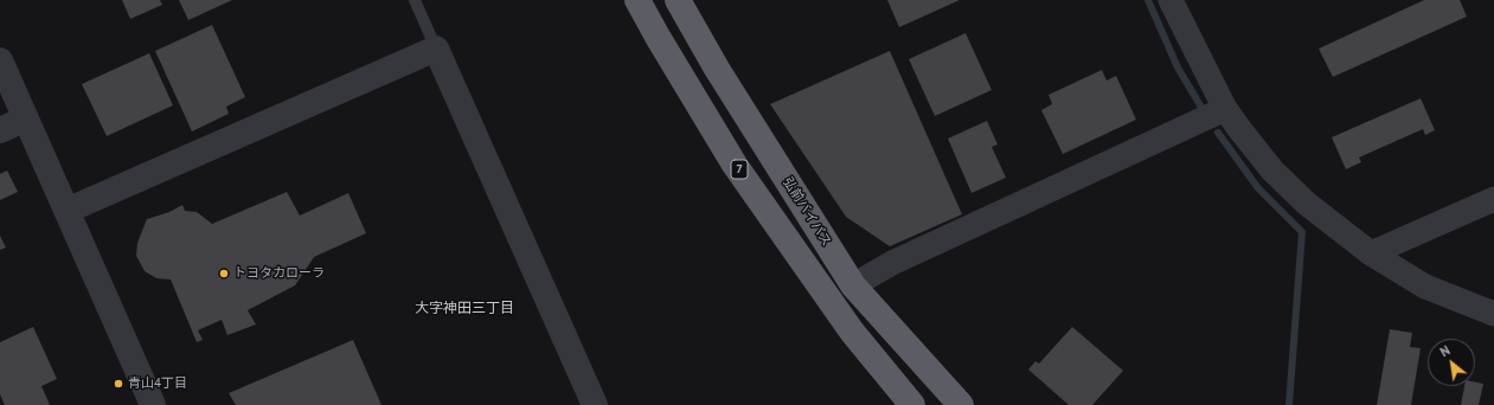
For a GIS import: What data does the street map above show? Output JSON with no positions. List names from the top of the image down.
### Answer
{
  "streets": {
    "highway": ["7", "弘前バイパス"]
  },
  "districts": ["大字神田三丁目"],
  "places": ["トヨタカローラ", "青山4丁目"],
  "north": "top left"
}
